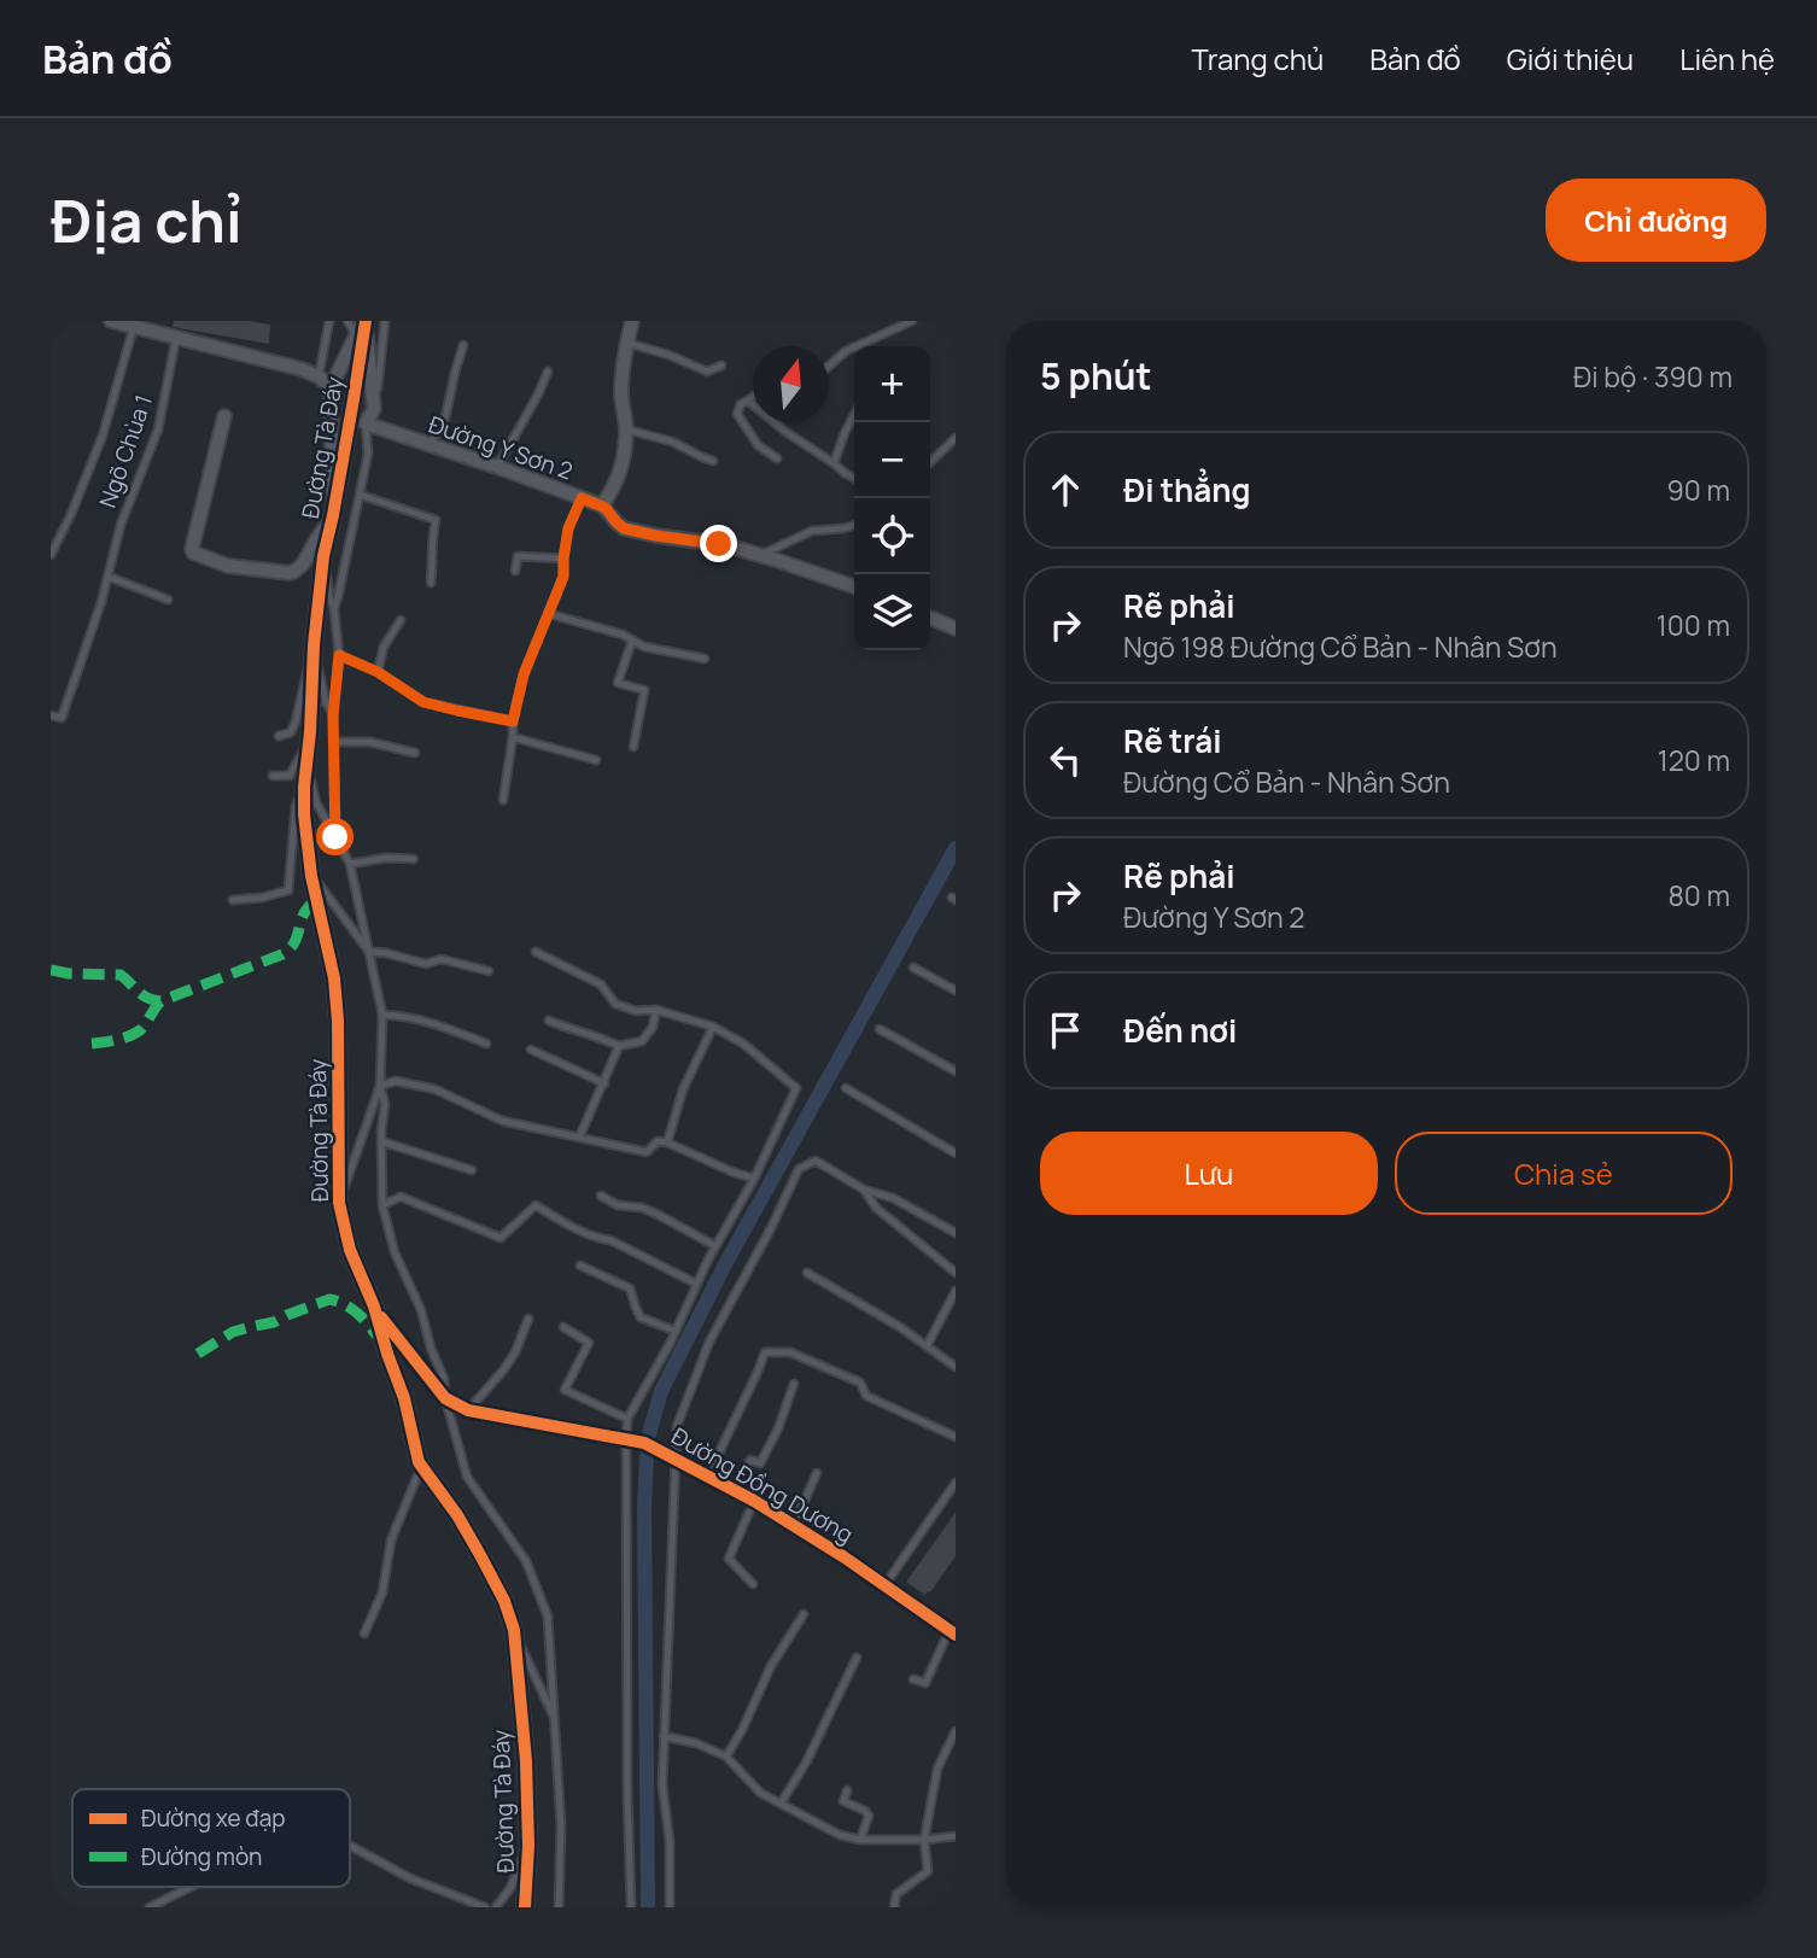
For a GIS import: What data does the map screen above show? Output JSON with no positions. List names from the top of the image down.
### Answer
{
  "streets": {
    "street": ["Đường Tà Đáy", "Đường Y Sơn 2", "Đường Đồng Dương"],
    "lane": ["Ngõ Chùa 1"]
  },
  "crossings": [
    ["Đường Tà Đáy", "Đường Đồng Dương"]
  ],
  "legend": ["Đường xe đạp", "Đường mòn"],
  "north": "top",
  "page": {
    "header": "Bản đồ",
    "nav": [
      "Trang chủ",
      "Bản đồ",
      "Giới thiệu",
      "Liên hệ"
    ],
    "buttons": [
      "Chỉ đường",
      ["Lưu", "Chia sẻ"]
    ],
    "title": "Địa chỉ",
    "heading": ["5 phút", "Đi bộ · 390 m"],
    "map_buttons": ["+", "−"],
    "list": [
      ["Đi thẳng", "90 m"],
      ["Rẽ phải", "Ngõ 198 Đường Cổ Bản - Nhân Sơn", "100 m"],
      ["Rẽ trái", "Đường Cổ Bản - Nhân Sơn", "120 m"],
      ["Rẽ phải", "Đường Y Sơn 2", "80 m"],
      "Đến nơi"
    ]
  }
}
